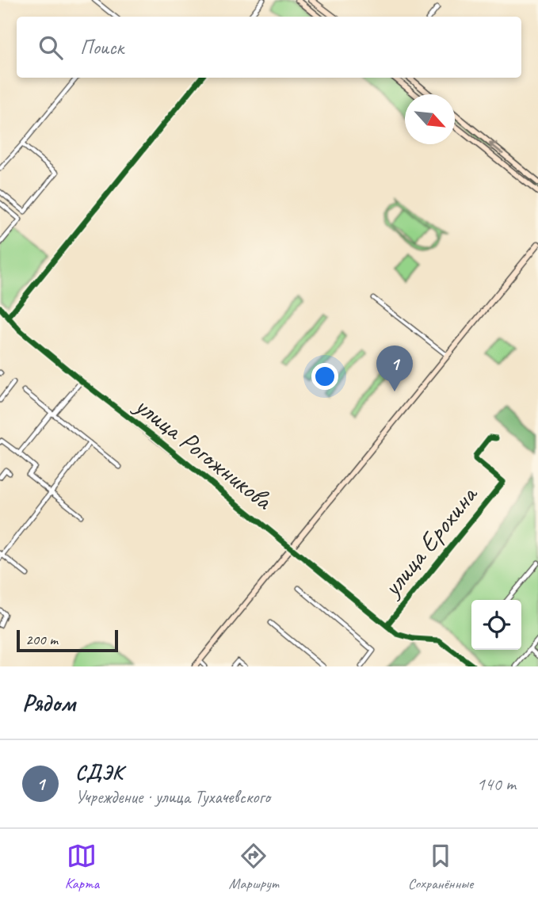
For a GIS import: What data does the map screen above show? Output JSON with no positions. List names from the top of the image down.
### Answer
{
  "streets": {
    "street": ["улица Рогожникова", "улица Ерохина"]
  },
  "crossings": [
    ["улица Рогожникова", "улица Ерохина"]
  ],
  "scale_bar": "200 m",
  "north": "bottom right",
  "page": {
    "search": "Поиск",
    "pins": "1",
    "scale": "200 m",
    "heading": "Рядом",
    "list": [
      {
        "mark": "1",
        "name": "СДЭК",
        "note": "Учреждение · улица Тухачевского",
        "value": "140 m"
      }
    ],
    "nav": ["Карта", "Маршрут", "Сохранённые"]
  }
}
